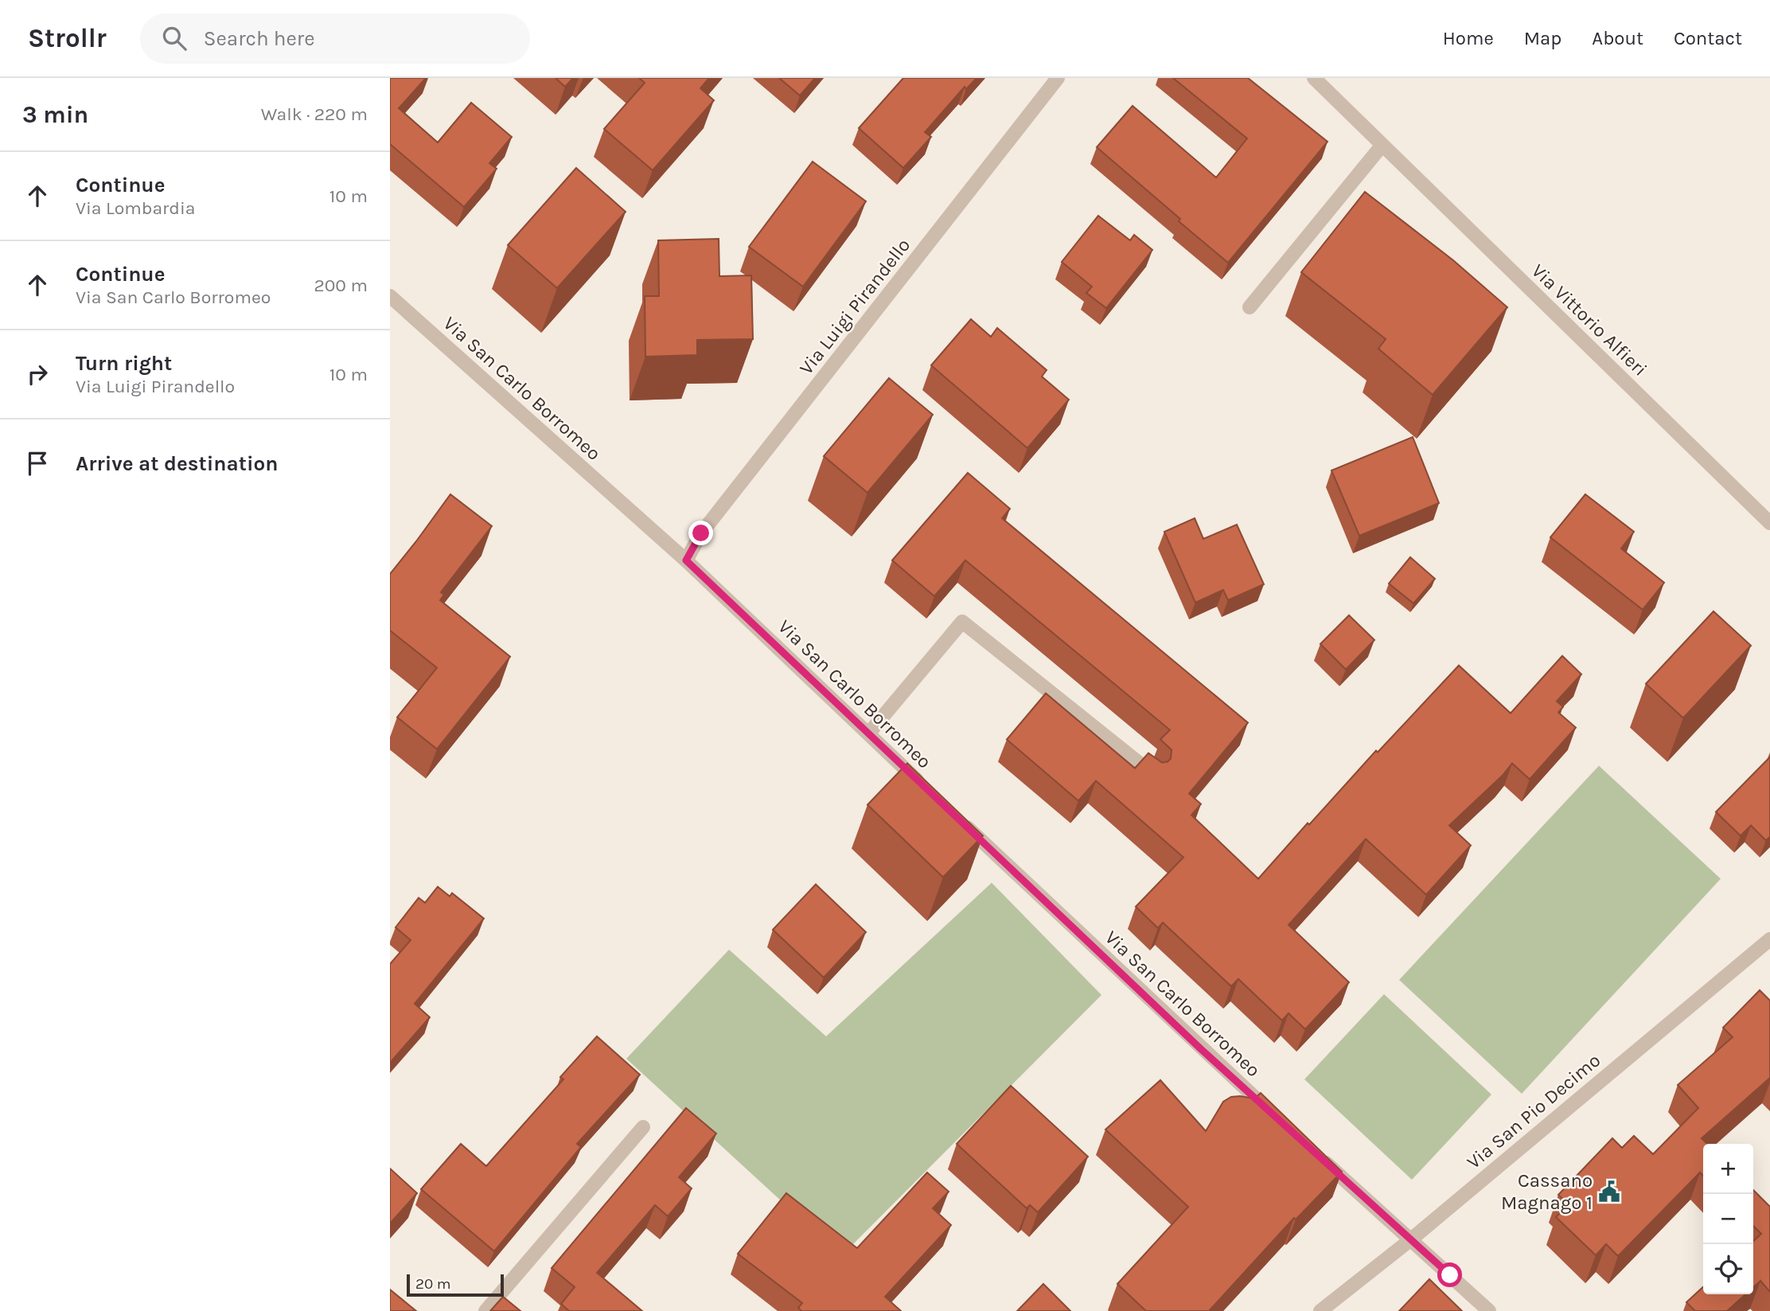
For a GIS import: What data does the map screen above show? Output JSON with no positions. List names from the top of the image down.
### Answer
{
  "streets": {
    "street": [
      "Via Luigi Pirandello",
      "Via Vittorio Alfieri",
      "Via San Carlo Borromeo",
      "Via San Pio Decimo"
    ]
  },
  "crossings": [
    ["Via Luigi Pirandello", "Via San Carlo Borromeo"]
  ],
  "places": {
    "public building": ["Cassano Magnago 1"]
  },
  "scale_bar": "20 m",
  "page": {
    "header": "Strollr",
    "search": "Search here",
    "nav": [
      "Home",
      "Map",
      "About",
      "Contact"
    ],
    "heading": ["3 min", "Walk · 220 m"],
    "list": [
      ["Continue", "Via Lombardia", "10 m"],
      ["Continue", "Via San Carlo Borromeo", "200 m"],
      ["Turn right", "Via Luigi Pirandello", "10 m"],
      "Arrive at destination"
    ],
    "map_buttons": ["+", "−"],
    "scale": "20 m"
  }
}
